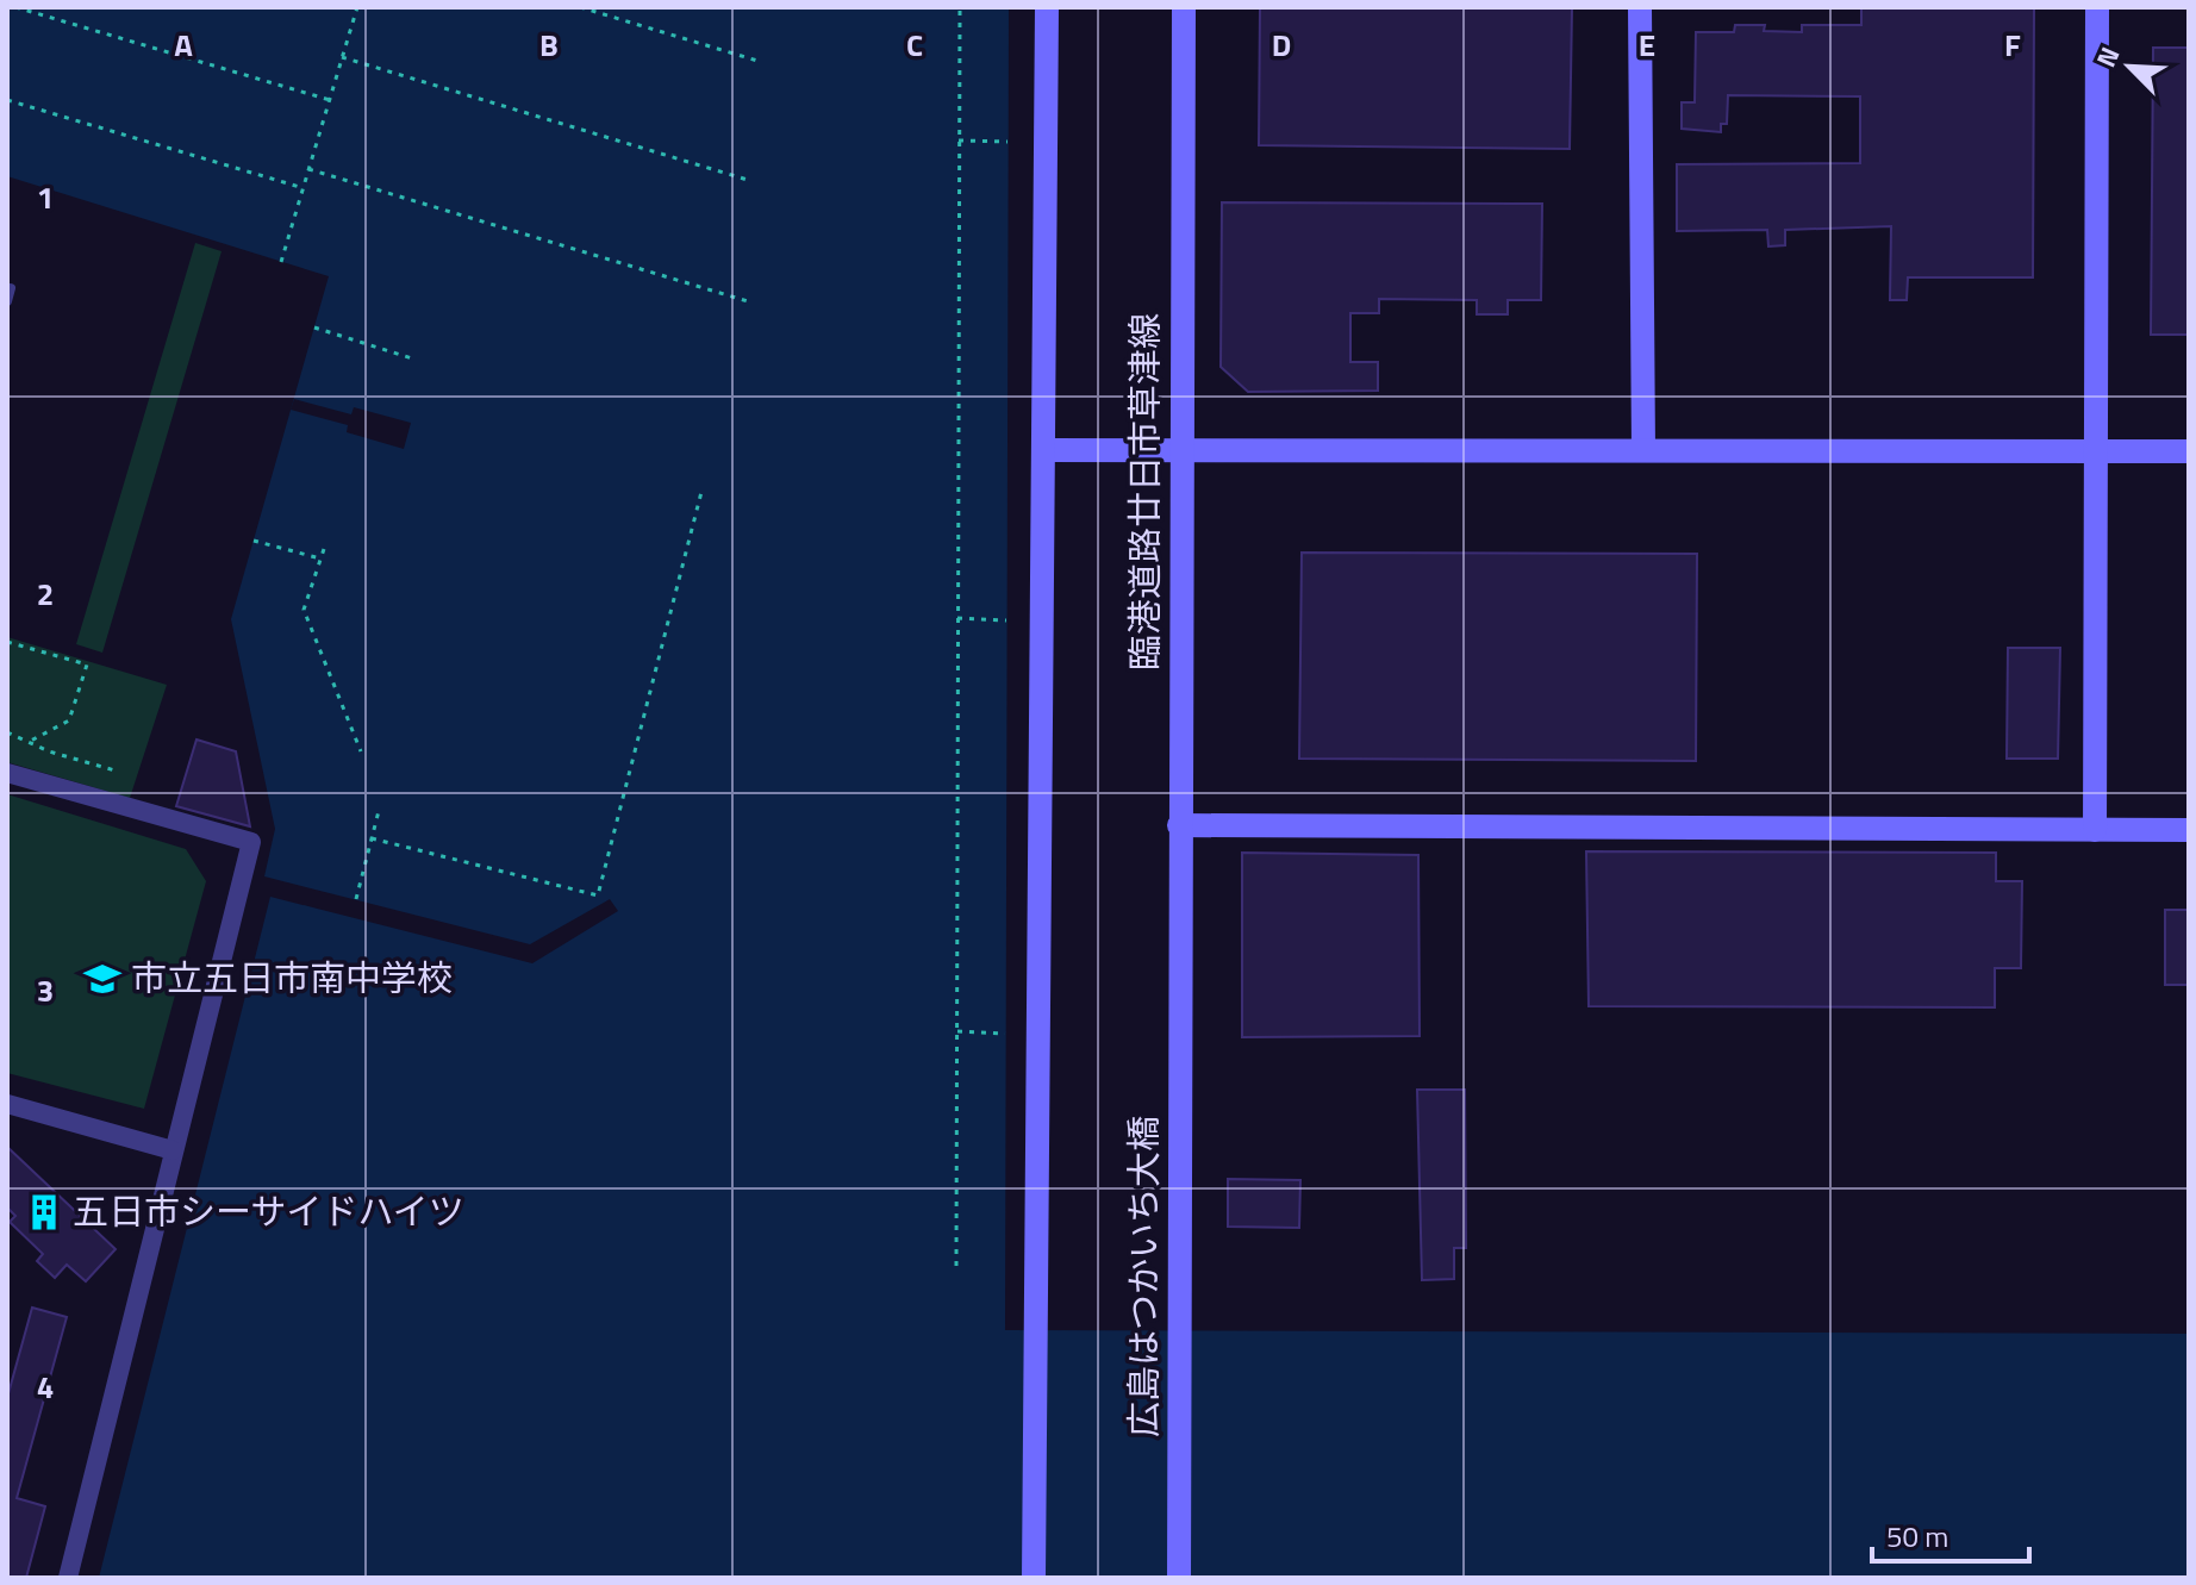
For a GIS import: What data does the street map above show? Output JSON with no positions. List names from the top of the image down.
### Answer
{
  "streets": {
    "street": ["臨港道路廿日市草津線", "広島はつかいち大橋"]
  },
  "crossings": [
    ["臨港道路廿日市草津線", "広島はつかいち大橋"]
  ],
  "places": {
    "school or university": ["市立五日市南中学校"],
    "building": ["五日市シーサイドハイツ"]
  },
  "scale_bar": "50 m",
  "north": "top left",
  "grid": {
    "columns": [
      "A",
      "B",
      "C",
      "D",
      "E",
      "F"
    ],
    "rows": [
      "1",
      "2",
      "3",
      "4"
    ]
  }
}
